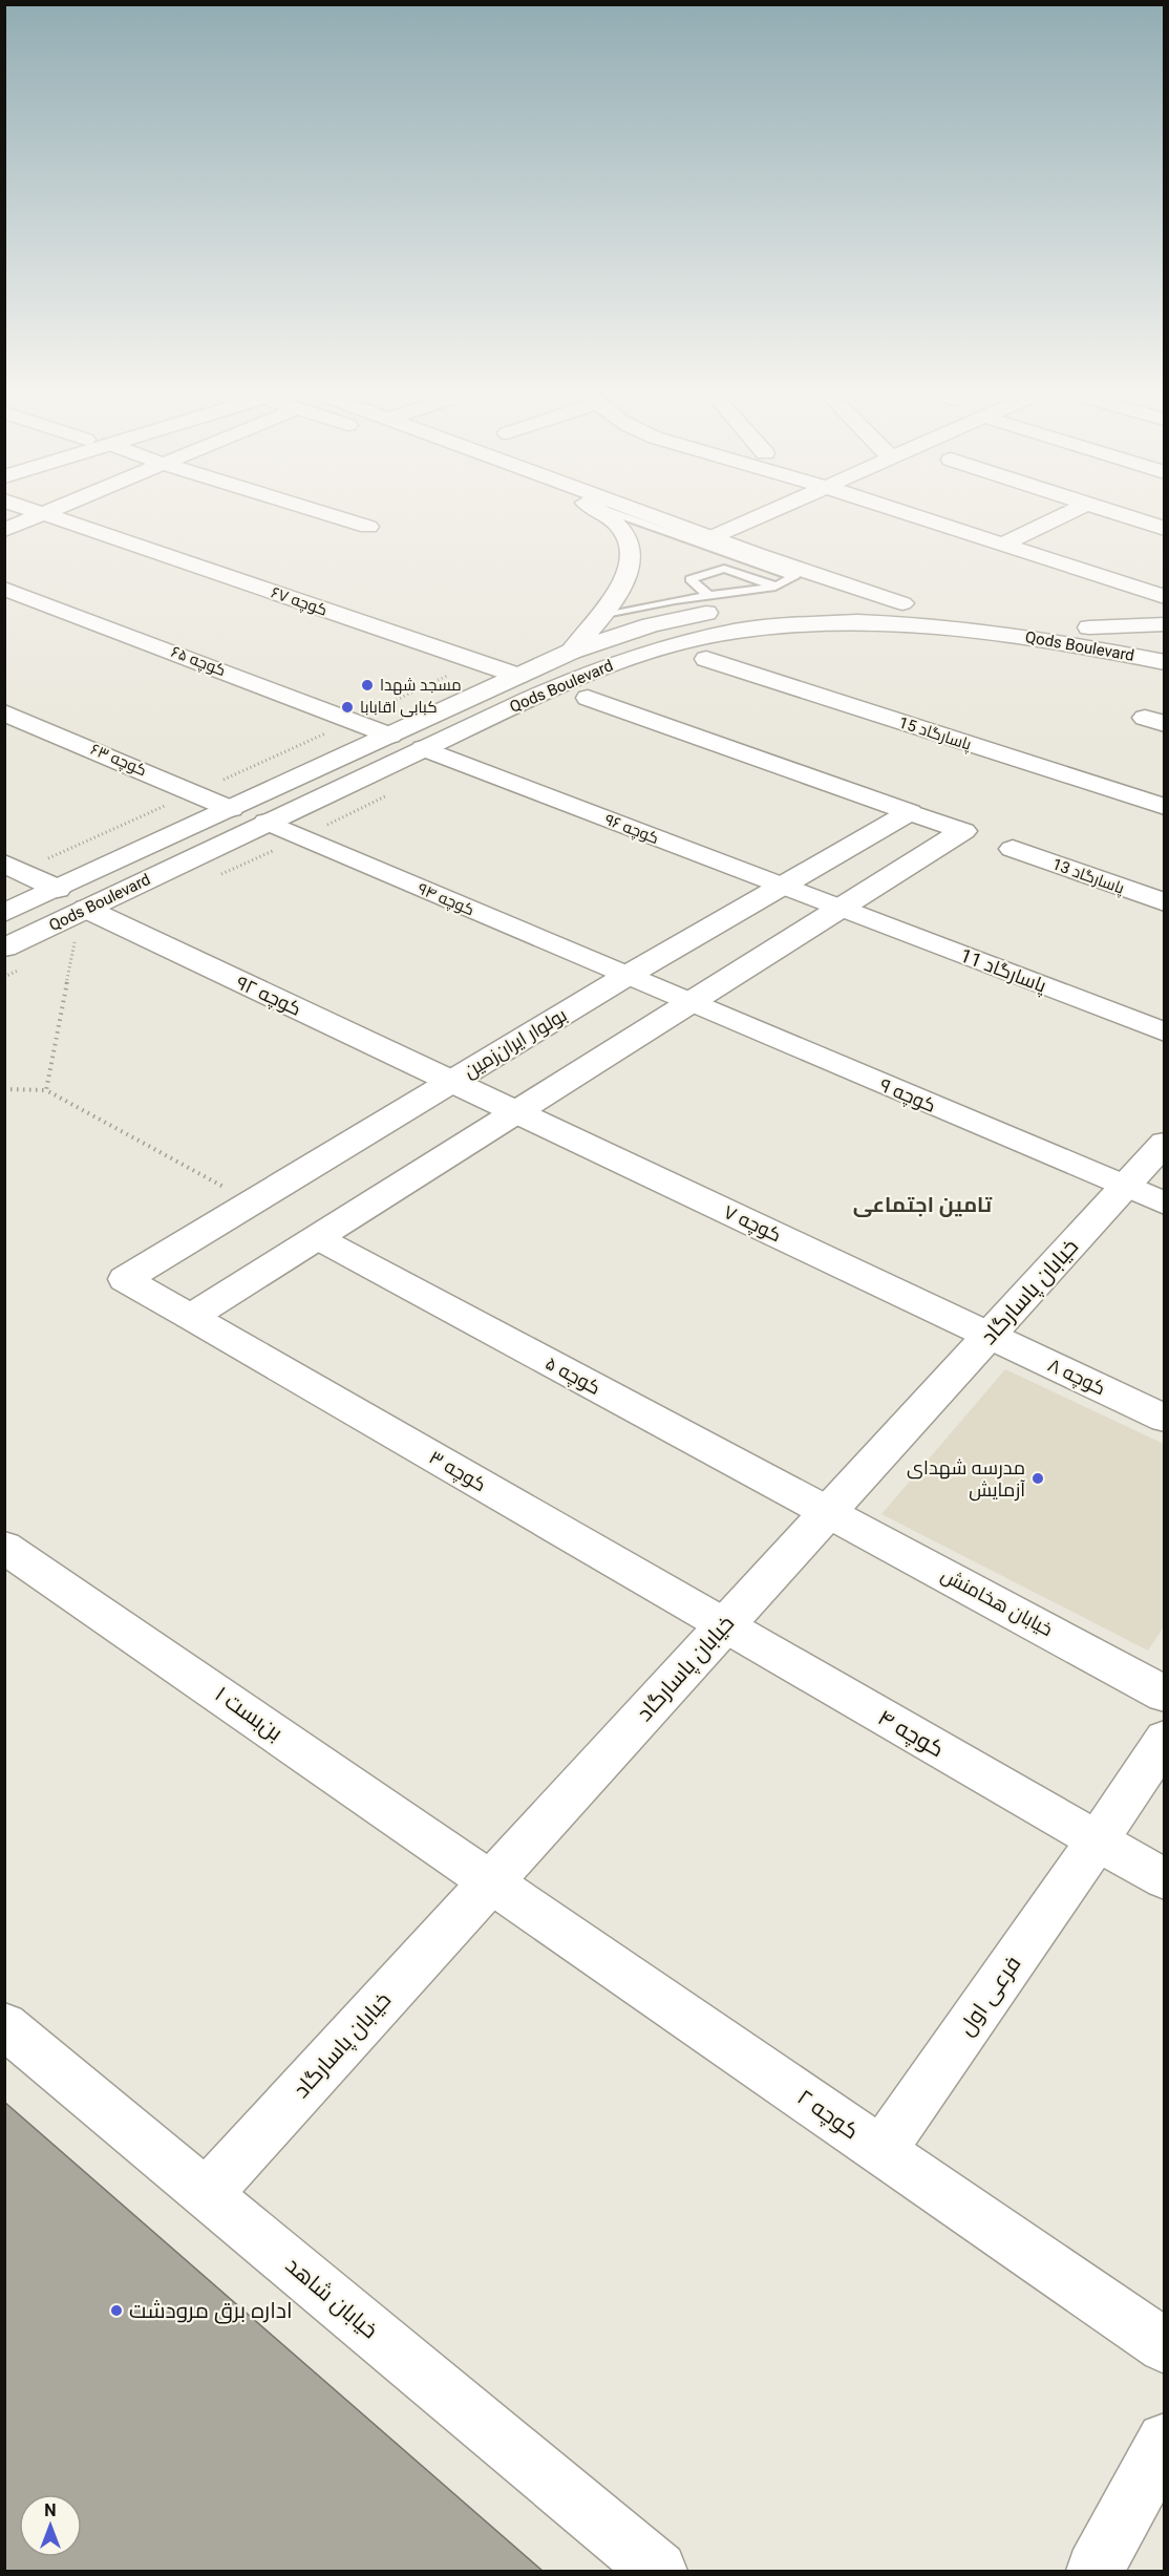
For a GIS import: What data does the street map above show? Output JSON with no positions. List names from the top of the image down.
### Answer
{
  "streets": {
    "street": [
      "کوچه ۶۷",
      "Qods Boulevard",
      "کوچه ۶۵",
      "پاسارگاد 15",
      "کوچه ۶۳",
      "کوچه ۹۶",
      "پاسارگاد 13",
      "کوچه ۹۴",
      "پاسارگاد 11",
      "کوچه ۹۲",
      "بولوار ایران‌زمین",
      "کوچه ۹",
      "کوچه ۷",
      "خیابان پاسارگاد",
      "کوچه ۵",
      "کوچه ۸",
      "کوچه ۳",
      "خیابان هخامنش",
      "بن‌بست ۱",
      "کوچه ۴",
      "فرعی اول",
      "کوچه ۲",
      "خیابان شاهد"
    ]
  },
  "crossings": [
    ["کوچه ۶۷", "Qods Boulevard"],
    ["Qods Boulevard", "کوچه ۶۵"],
    ["Qods Boulevard", "کوچه ۶۳"],
    ["Qods Boulevard", "کوچه ۹۶"],
    ["Qods Boulevard", "کوچه ۹۴"],
    ["Qods Boulevard", "کوچه ۹۲"],
    ["کوچه ۹۶", "پاسارگاد 11"],
    ["کوچه ۹۶", "بولوار ایران‌زمین"],
    ["کوچه ۹۴", "بولوار ایران‌زمین"],
    ["کوچه ۹۴", "کوچه ۹"],
    ["کوچه ۹۲", "بولوار ایران‌زمین"],
    ["کوچه ۹۲", "کوچه ۷"],
    ["بولوار ایران‌زمین", "کوچه ۳"],
    ["کوچه ۹", "خیابان پاسارگاد"],
    ["کوچه ۷", "خیابان پاسارگاد"],
    ["کوچه ۷", "کوچه ۸"],
    ["خیابان پاسارگاد", "کوچه ۵"],
    ["خیابان پاسارگاد", "کوچه ۸"],
    ["خیابان پاسارگاد", "کوچه ۳"],
    ["خیابان پاسارگاد", "خیابان هخامنش"],
    ["خیابان پاسارگاد", "بن‌بست ۱"],
    ["خیابان پاسارگاد", "کوچه ۴"],
    ["خیابان پاسارگاد", "کوچه ۲"],
    ["خیابان پاسارگاد", "خیابان شاهد"],
    ["کوچه ۵", "خیابان هخامنش"],
    ["کوچه ۳", "کوچه ۴"],
    ["بن‌بست ۱", "کوچه ۲"],
    ["کوچه ۴", "فرعی اول"],
    ["فرعی اول", "کوچه ۲"]
  ],
  "districts": ["تامین اجتماعی"],
  "places": [
    "مسجد شهدا",
    "کبابی اقابابا",
    "مدرسه شهدای آزمایش",
    "اداره برق مرودشت"
  ],
  "north": "top"
}
